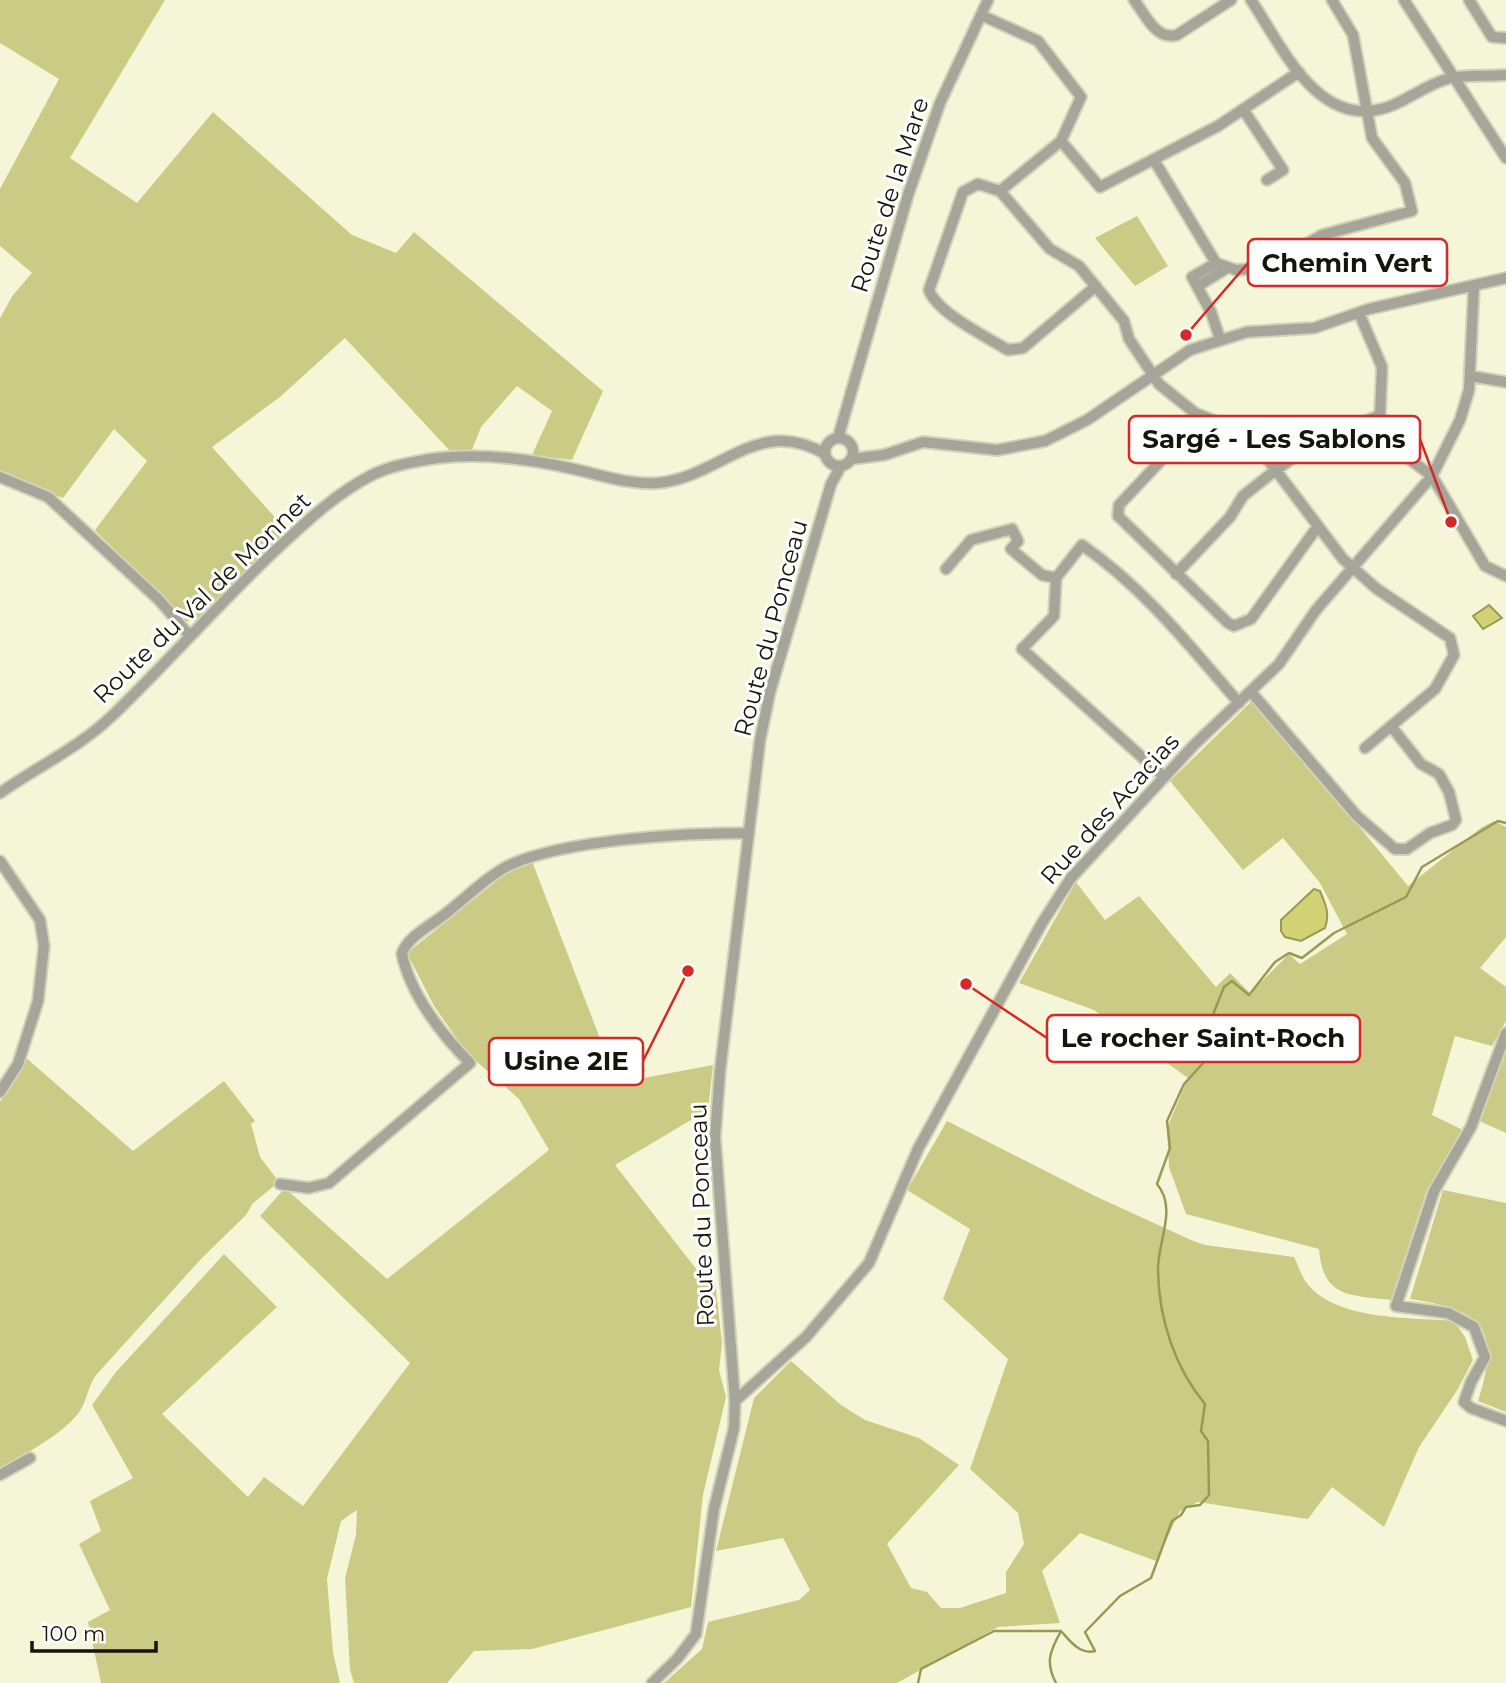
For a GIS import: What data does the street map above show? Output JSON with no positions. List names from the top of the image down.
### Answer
{
  "streets": {
    "street": [
      "Route de la Mare",
      "Route du Val de Monnet",
      "Route du Ponceau",
      "Rue des Acacias"
    ]
  },
  "crossings": [
    ["Route de la Mare", "Route du Val de Monnet"],
    ["Route de la Mare", "Route du Ponceau"],
    ["Route du Val de Monnet", "Route du Ponceau"],
    ["Route du Ponceau", "Rue des Acacias"]
  ],
  "places": [
    "Chemin Vert",
    "Sargé - Les Sablons",
    "Usine 2IE",
    "Le rocher Saint-Roch"
  ],
  "scale_bar": "100 m"
}
